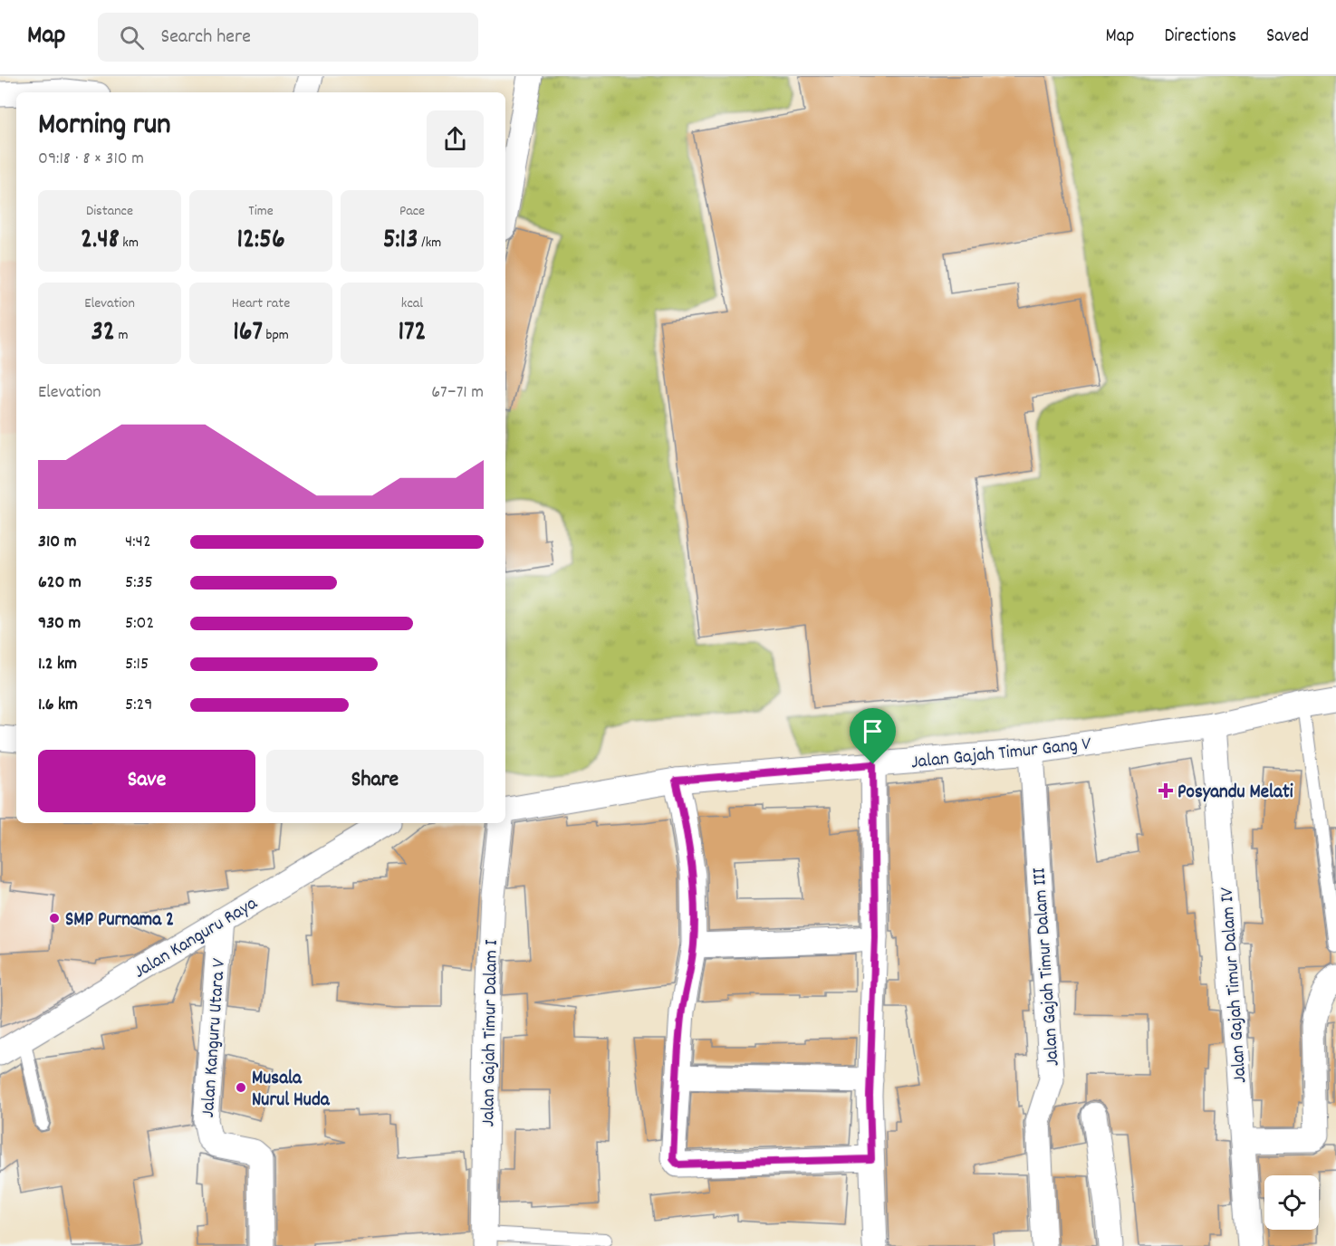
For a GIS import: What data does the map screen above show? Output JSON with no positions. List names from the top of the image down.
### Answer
{
  "streets": {
    "street": [
      "Jalan Gajah Timur Gang V",
      "Jalan Kanguru Raya",
      "Jalan Gajah Timur Dalam III",
      "Jalan Gajah Timur Dalam IV",
      "Jalan Gajah Timur Dalam I",
      "Jalan Kanguru Utara V"
    ]
  },
  "crossings": [
    ["Jalan Gajah Timur Gang V", "Jalan Gajah Timur Dalam III"],
    ["Jalan Gajah Timur Gang V", "Jalan Gajah Timur Dalam IV"],
    ["Jalan Kanguru Raya", "Jalan Kanguru Utara V"]
  ],
  "places": {
    "health": ["Posyandu Melati"],
    "other": ["SMP Purnama 2", "Musala Nurul Huda"]
  },
  "page": {
    "header": "Map",
    "search": "Search here",
    "nav": ["Map", "Directions", "Saved"],
    "heading": ["Morning run", "09:18 · 8 × 310 m"],
    "stats": [
      ["Distance", "2.48 km"],
      ["Time", "12:56"],
      ["Pace", "5:13 /km"],
      ["Elevation", "32 m"],
      ["Heart rate", "167 bpm"],
      ["kcal", "172"]
    ],
    "chart": ["Elevation", "67–71 m"],
    "list": [
      {
        "name": "310 m",
        "note": "4:42"
      },
      {
        "name": "620 m",
        "note": "5:35"
      },
      {
        "name": "930 m",
        "note": "5:02"
      },
      {
        "name": "1.2 km",
        "note": "5:15"
      },
      {
        "name": "1.6 km",
        "note": "5:29"
      }
    ],
    "buttons": ["Save", "Share"]
  }
}
